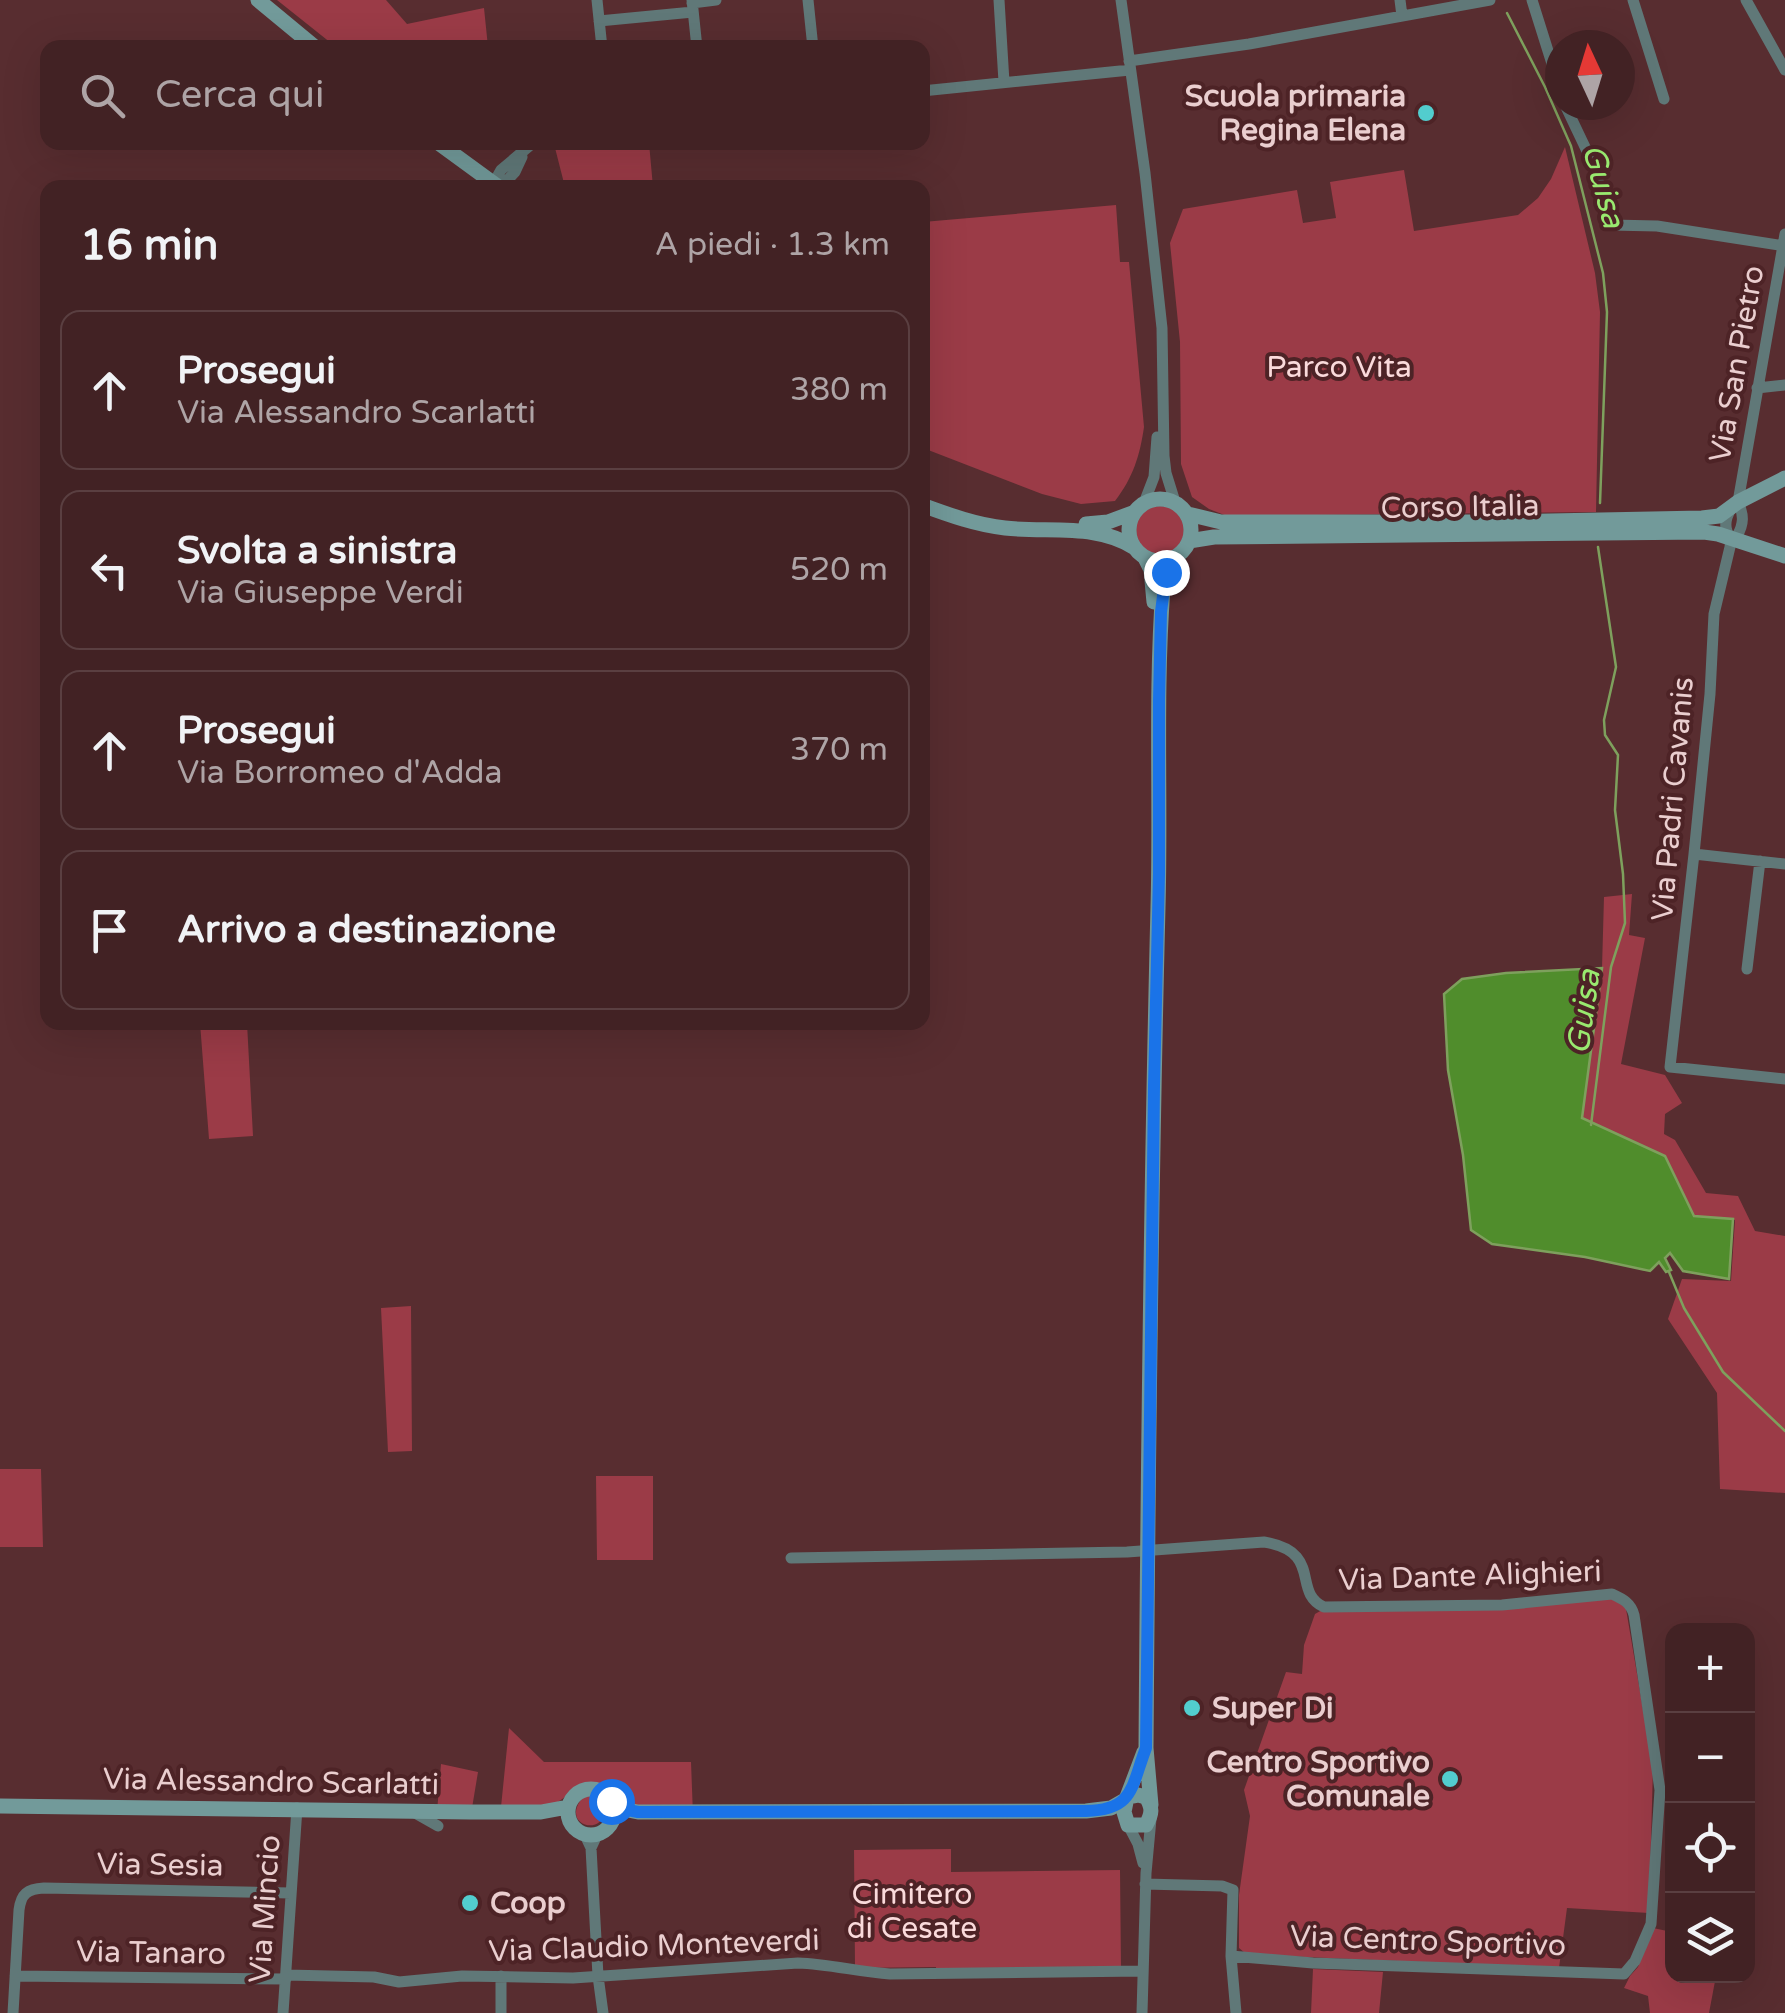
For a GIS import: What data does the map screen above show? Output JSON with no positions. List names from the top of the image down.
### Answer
{
  "streets": {
    "street": [
      "Via San Pietro",
      "Corso Italia",
      "Via Padri Cavanis",
      "Via Dante Alighieri",
      "Via Alessandro Scarlatti",
      "Via Sesia",
      "Via Mincio",
      "Via Centro Sportivo",
      "Via Claudio Monteverdi",
      "Via Tanaro"
    ]
  },
  "crossings": [
    ["Via San Pietro", "Corso Italia"],
    ["Via San Pietro", "Via Padri Cavanis"],
    ["Corso Italia", "Via Padri Cavanis"],
    ["Via Dante Alighieri", "Via Centro Sportivo"],
    ["Via Alessandro Scarlatti", "Via Mincio"],
    ["Via Sesia", "Via Mincio"],
    ["Via Sesia", "Via Tanaro"],
    ["Via Mincio", "Via Claudio Monteverdi"],
    ["Via Mincio", "Via Tanaro"],
    ["Via Claudio Monteverdi", "Via Tanaro"]
  ],
  "water": ["Guisa"],
  "parks": ["Parco Vita", "Cimitero di Cesate"],
  "places": [
    "Scuola primaria Regina Elena",
    "Super Di",
    "Centro Sportivo Comunale",
    "Coop"
  ],
  "north": "top",
  "page": {
    "search": "Cerca qui",
    "heading": ["16 min", "A piedi · 1.3 km"],
    "list": [
      ["Prosegui", "Via Alessandro Scarlatti", "380 m"],
      ["Svolta a sinistra", "Via Giuseppe Verdi", "520 m"],
      ["Prosegui", "Via Borromeo d'Adda", "370 m"],
      "Arrivo a destinazione"
    ],
    "map_buttons": ["+", "−"]
  }
}
